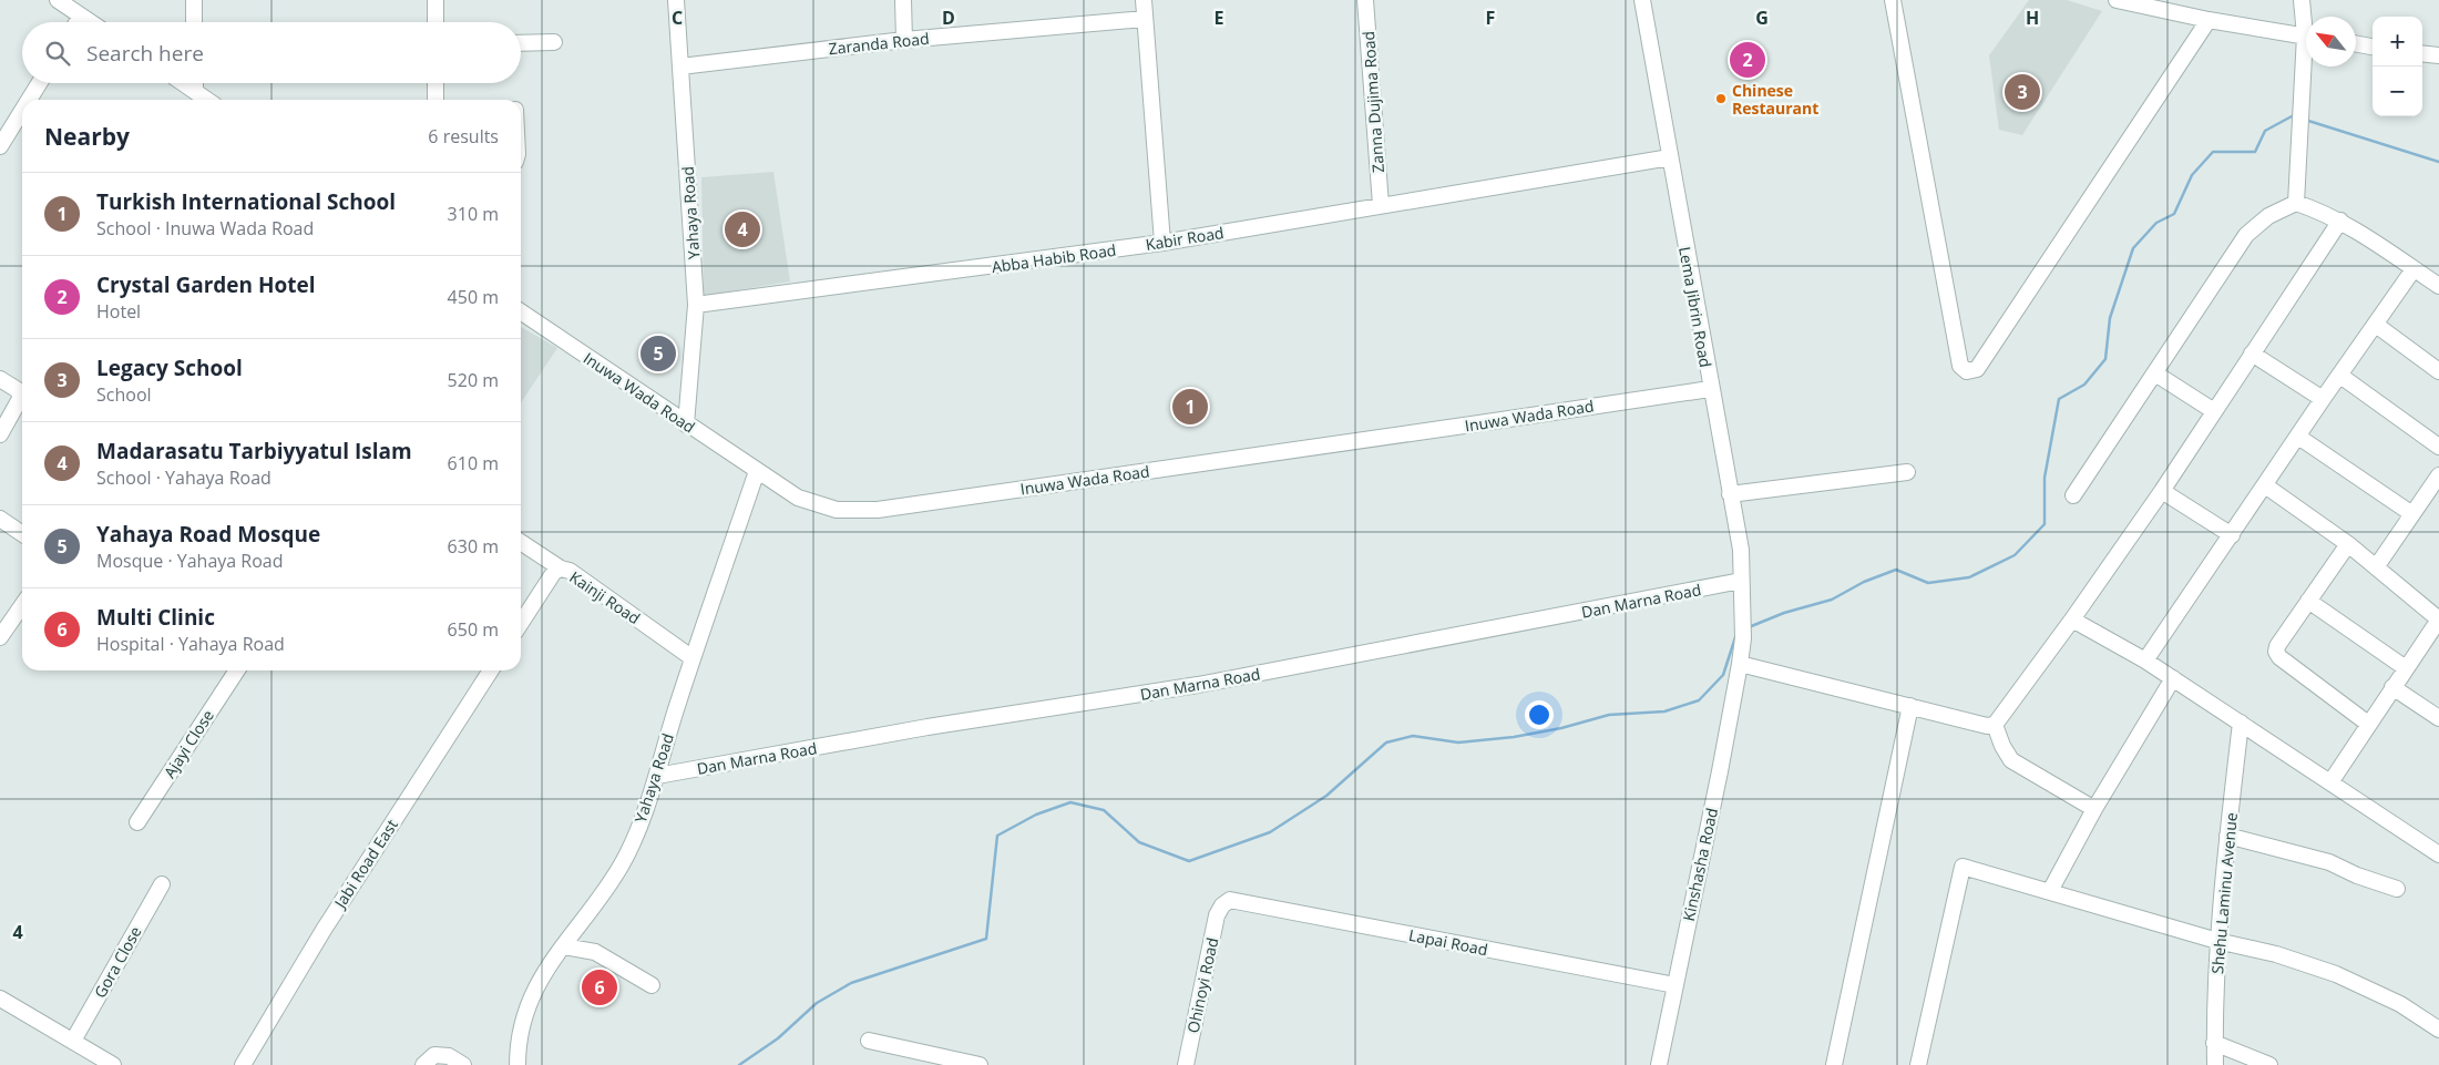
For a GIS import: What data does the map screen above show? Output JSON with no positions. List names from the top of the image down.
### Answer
{
  "streets": {
    "street": [
      "Zaranda Road",
      "Zanna Dujima Road",
      "Yahaya Road",
      "Kabir Road",
      "Abba Habib Road",
      "Lema Jibrin Road",
      "Inuwa Wada Road",
      "Kainji Road",
      "Dan Marna Road",
      "Ajayi Close",
      "Jabi Road East",
      "Kinshasha Road",
      "Shehu Laminu Avenue",
      "Lapai Road",
      "Gora Close",
      "Ohinoyi Road"
    ]
  },
  "crossings": [
    ["Zaranda Road", "Yahaya Road"],
    ["Zanna Dujima Road", "Kabir Road"],
    ["Yahaya Road", "Kabir Road"],
    ["Yahaya Road", "Inuwa Wada Road"],
    ["Yahaya Road", "Kainji Road"],
    ["Yahaya Road", "Dan Marna Road"],
    ["Kabir Road", "Abba Habib Road"],
    ["Kabir Road", "Lema Jibrin Road"],
    ["Lema Jibrin Road", "Inuwa Wada Road"],
    ["Lema Jibrin Road", "Dan Marna Road"],
    ["Lema Jibrin Road", "Kinshasha Road"],
    ["Kinshasha Road", "Lapai Road"],
    ["Lapai Road", "Ohinoyi Road"]
  ],
  "places": ["Chinese Restaurant"],
  "north": "top left",
  "page": {
    "map_buttons": ["+", "−"],
    "search": "Search here",
    "pins": [
      "2",
      "3",
      "4",
      "5",
      "1",
      "6"
    ],
    "heading": ["Nearby", "6 results"],
    "list": [
      {
        "mark": "1",
        "name": "Turkish International School",
        "note": "School · Inuwa Wada Road",
        "value": "310 m"
      },
      {
        "mark": "2",
        "name": "Crystal Garden Hotel",
        "note": "Hotel",
        "value": "450 m"
      },
      {
        "mark": "3",
        "name": "Legacy School",
        "note": "School",
        "value": "520 m"
      },
      {
        "mark": "4",
        "name": "Madarasatu Tarbiyyatul Islam",
        "note": "School · Yahaya Road",
        "value": "610 m"
      },
      {
        "mark": "5",
        "name": "Yahaya Road Mosque",
        "note": "Mosque · Yahaya Road",
        "value": "630 m"
      },
      {
        "mark": "6",
        "name": "Multi Clinic",
        "note": "Hospital · Yahaya Road",
        "value": "650 m"
      }
    ]
  },
  "grid": {
    "columns": [
      "C",
      "D",
      "E",
      "F",
      "G",
      "H"
    ],
    "rows": ["4"]
  }
}
